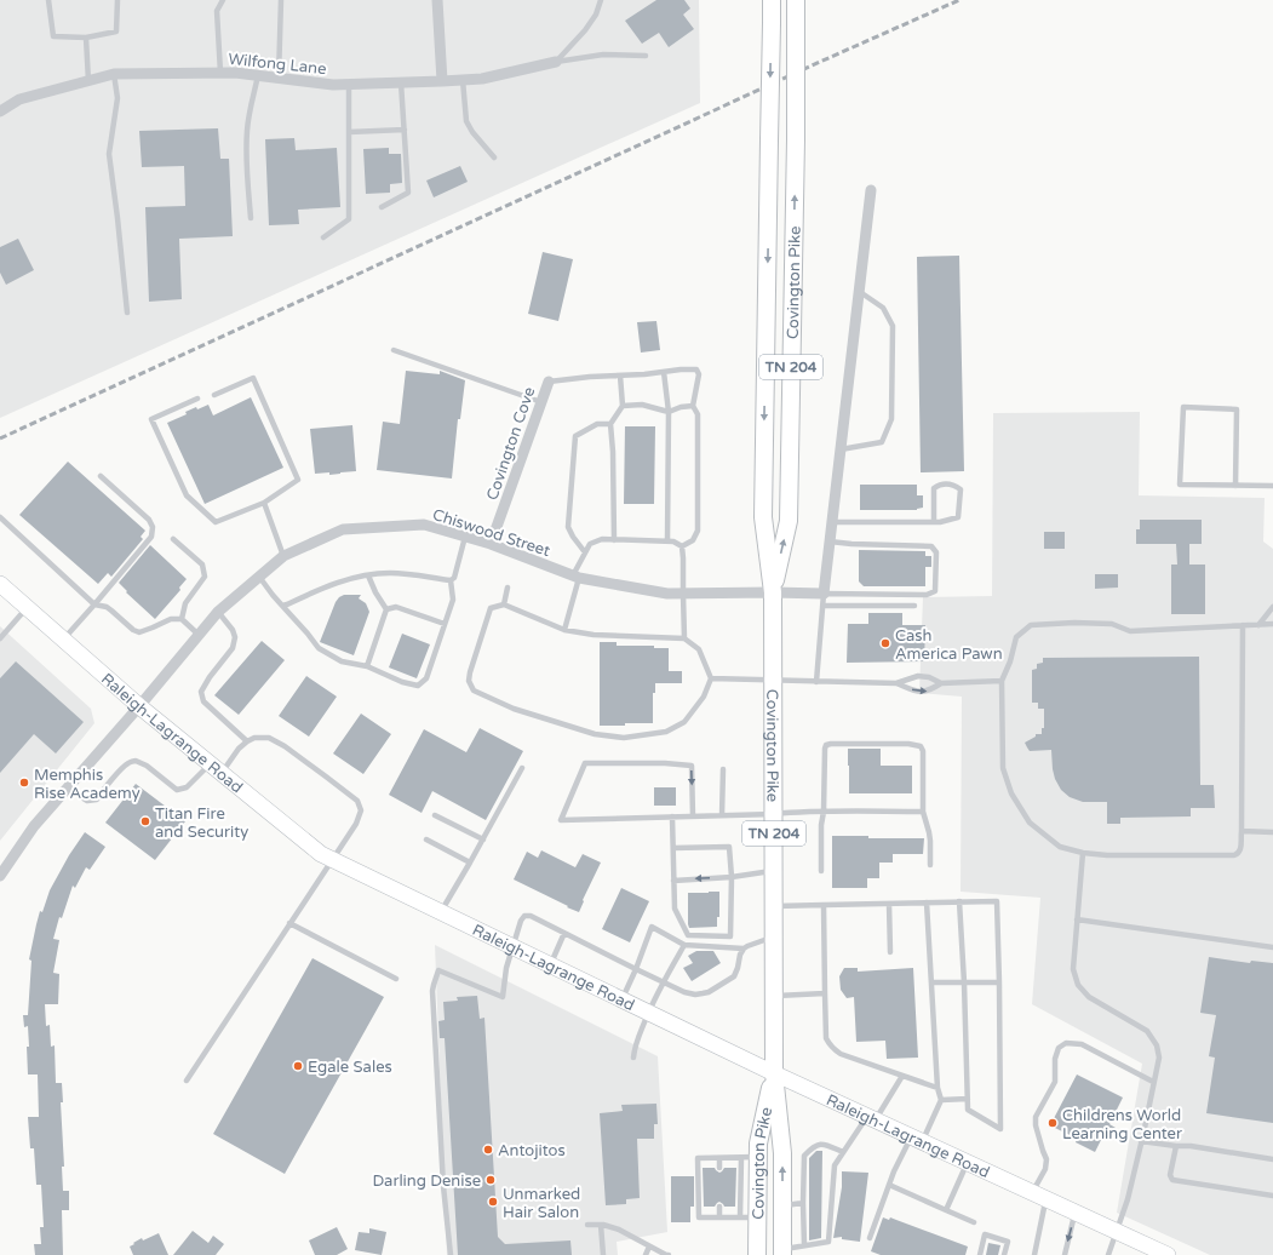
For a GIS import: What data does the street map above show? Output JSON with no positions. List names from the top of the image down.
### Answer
{
  "streets": {
    "main road": ["Covington Pike", "TN 204", "Raleigh-Lagrange Road"],
    "street": ["Wilfong Lane", "Covington Cove", "Chiswood Street"]
  },
  "crossings": [
    ["Covington Pike", "Chiswood Street"],
    ["Covington Pike", "Raleigh-Lagrange Road"],
    ["Covington Cove", "Chiswood Street"],
    ["Chiswood Street", "Raleigh-Lagrange Road"]
  ],
  "places": [
    "Cash America Pawn",
    "Memphis Rise Academy",
    "Titan Fire and Security",
    "Egale Sales",
    "Childrens World Learning Center",
    "Antojitos",
    "Darling Denise",
    "Unmarked Hair Salon"
  ]
}
